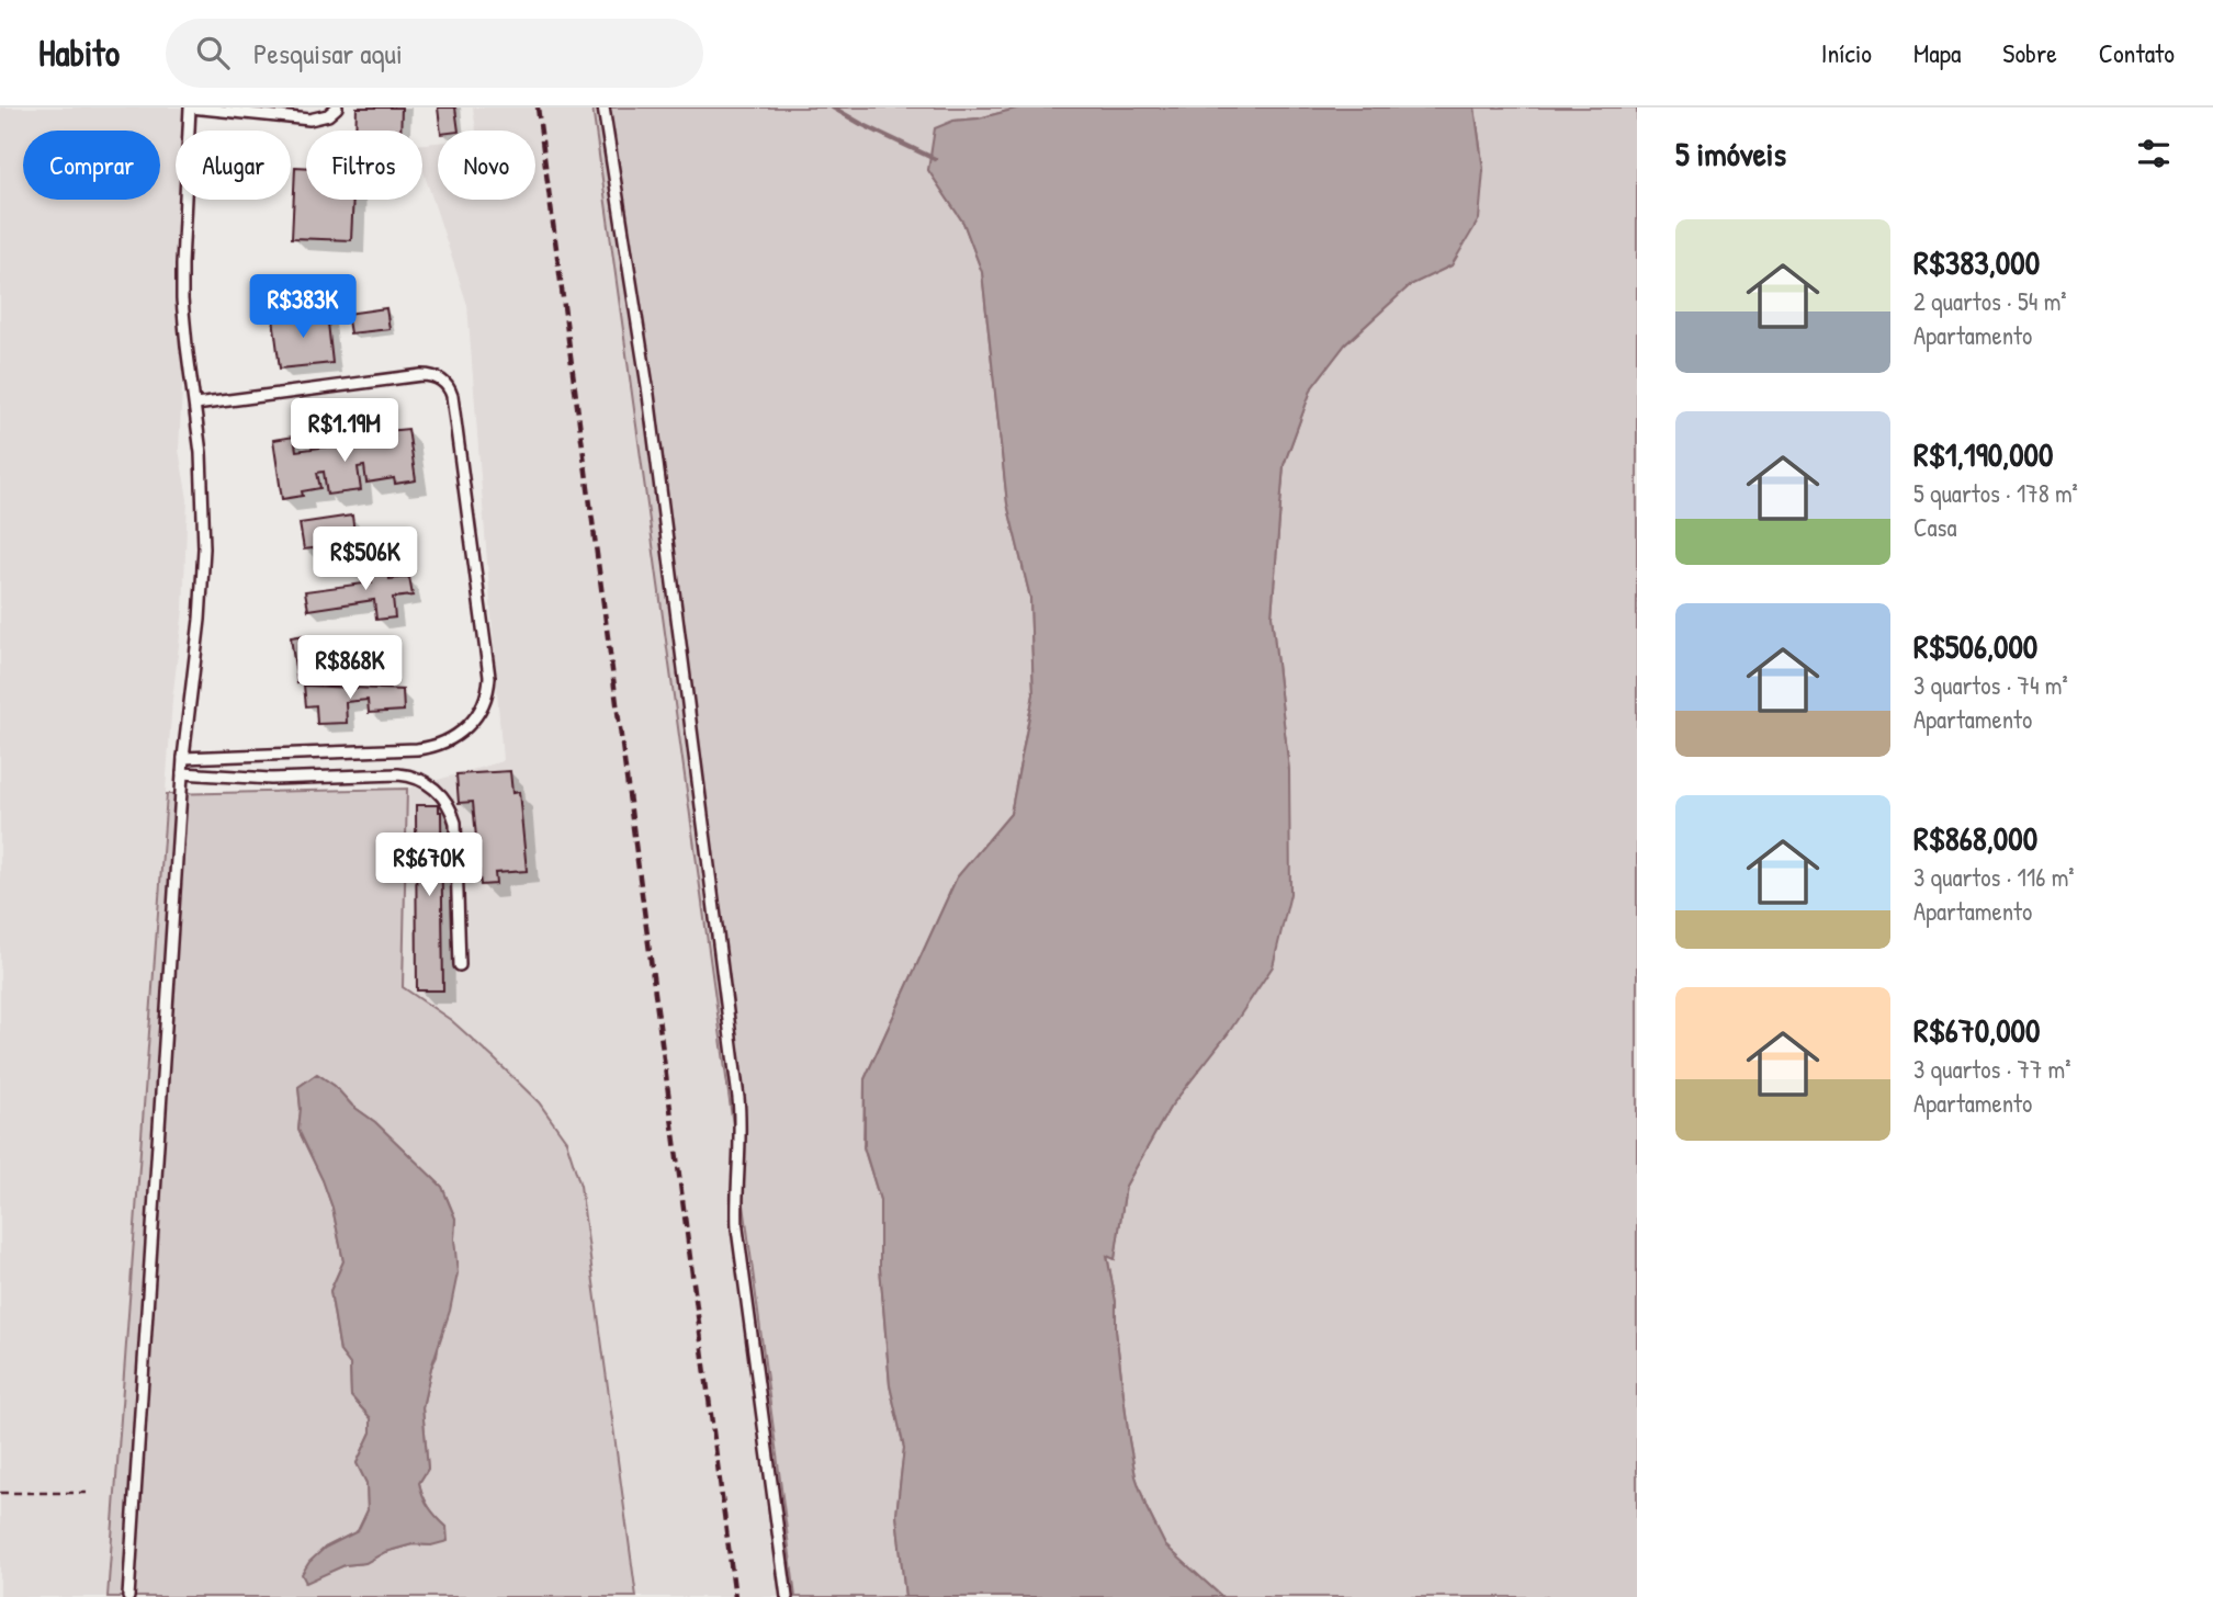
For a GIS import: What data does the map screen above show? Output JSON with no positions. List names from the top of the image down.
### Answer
{
  "page": {
    "header": "Habito",
    "search": "Pesquisar aqui",
    "nav": [
      "Início",
      "Mapa",
      "Sobre",
      "Contato"
    ],
    "heading": "5 imóveis",
    "chip": [
      "Comprar",
      "Alugar",
      "Filtros",
      "Novo"
    ],
    "list": [
      {
        "name": "R$383,000",
        "note": "2 quartos · 54 m² · Apartamento"
      },
      {
        "name": "R$1,190,000",
        "note": "5 quartos · 178 m² · Casa"
      },
      {
        "name": "R$506,000",
        "note": "3 quartos · 74 m² · Apartamento"
      },
      {
        "name": "R$868,000",
        "note": "3 quartos · 116 m² · Apartamento"
      },
      {
        "name": "R$670,000",
        "note": "3 quartos · 77 m² · Apartamento"
      }
    ],
    "price": [
      "R$383K",
      "R$1.19M",
      "R$506K",
      "R$868K",
      "R$670K"
    ]
  }
}
